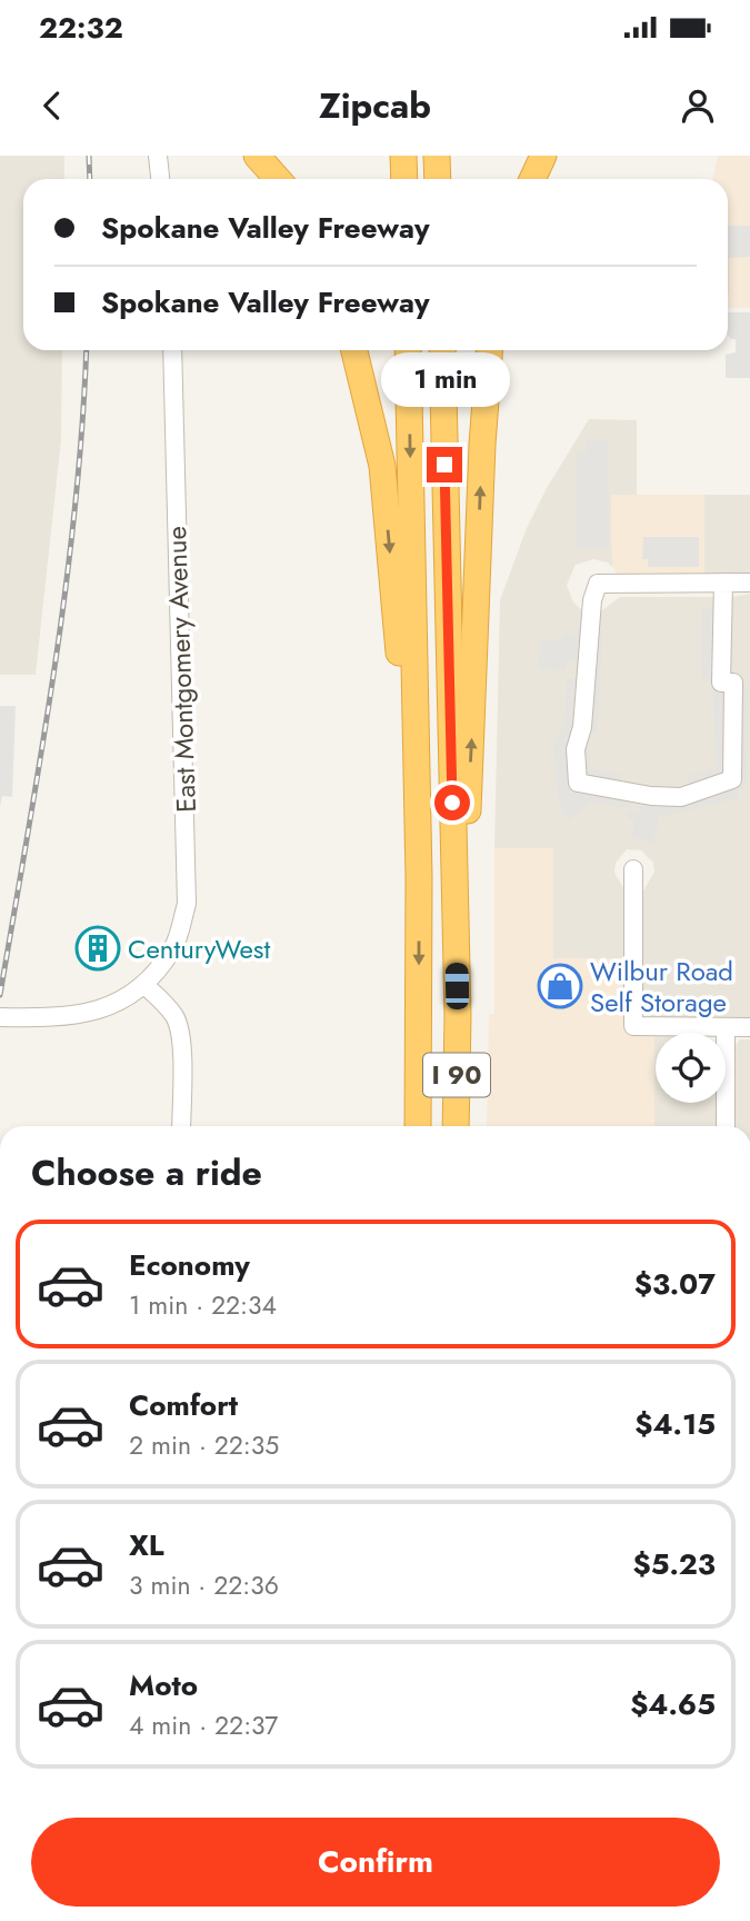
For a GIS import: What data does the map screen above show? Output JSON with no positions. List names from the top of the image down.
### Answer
{
  "streets": {
    "highway": ["I 90"],
    "street": ["East Montgomery Avenue"]
  },
  "places": {
    "building": ["CenturyWest"],
    "shop": ["Wilbur Road Self Storage"]
  },
  "page": {
    "status": "22:32",
    "header": "Zipcab",
    "banner": ["Spokane Valley Freeway", "Spokane Valley Freeway"],
    "bubble": "1 min",
    "heading": "Choose a ride",
    "list": [
      {
        "name": "Economy",
        "note": "1 min · 22:34",
        "value": "$3.07"
      },
      {
        "name": "Comfort",
        "note": "2 min · 22:35",
        "value": "$4.15"
      },
      {
        "name": "XL",
        "note": "3 min · 22:36",
        "value": "$5.23"
      },
      {
        "name": "Moto",
        "note": "4 min · 22:37",
        "value": "$4.65"
      }
    ],
    "buttons": "Confirm"
  }
}
